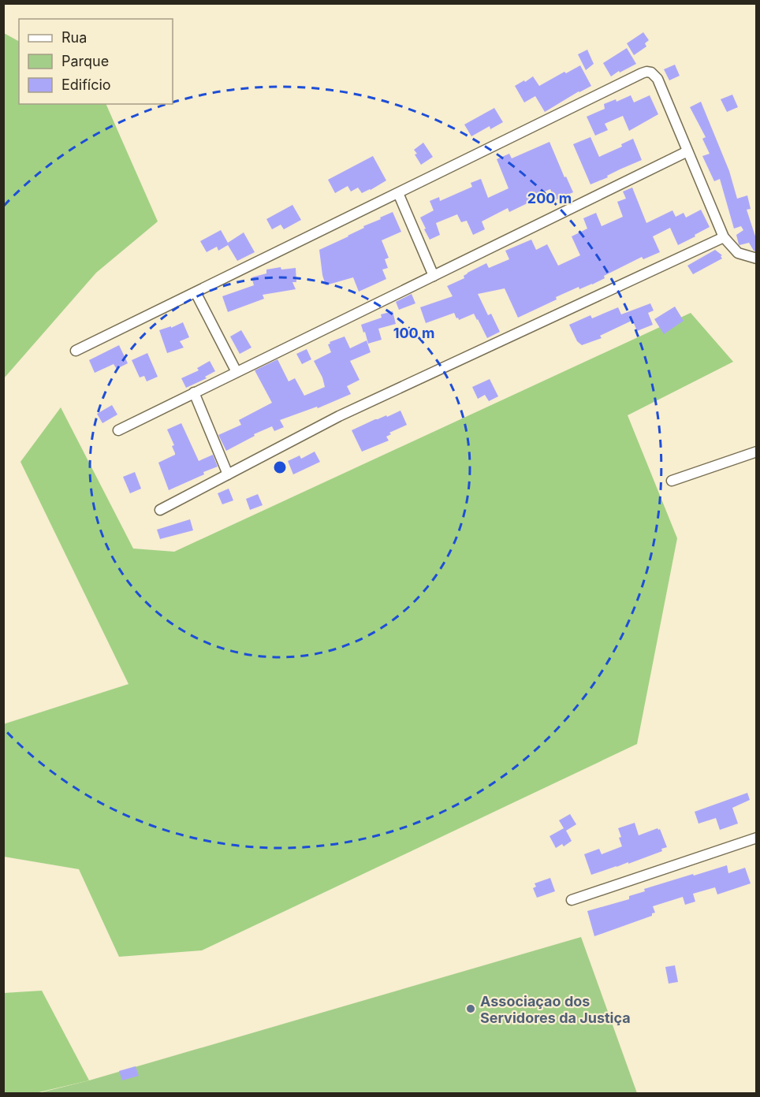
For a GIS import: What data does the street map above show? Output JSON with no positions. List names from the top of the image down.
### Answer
{
  "places": ["Associaçao dos Servidores da Justiça"],
  "legend": ["Rua", "Parque", "Edifício"],
  "rings": ["200 m", "100 m"]
}
